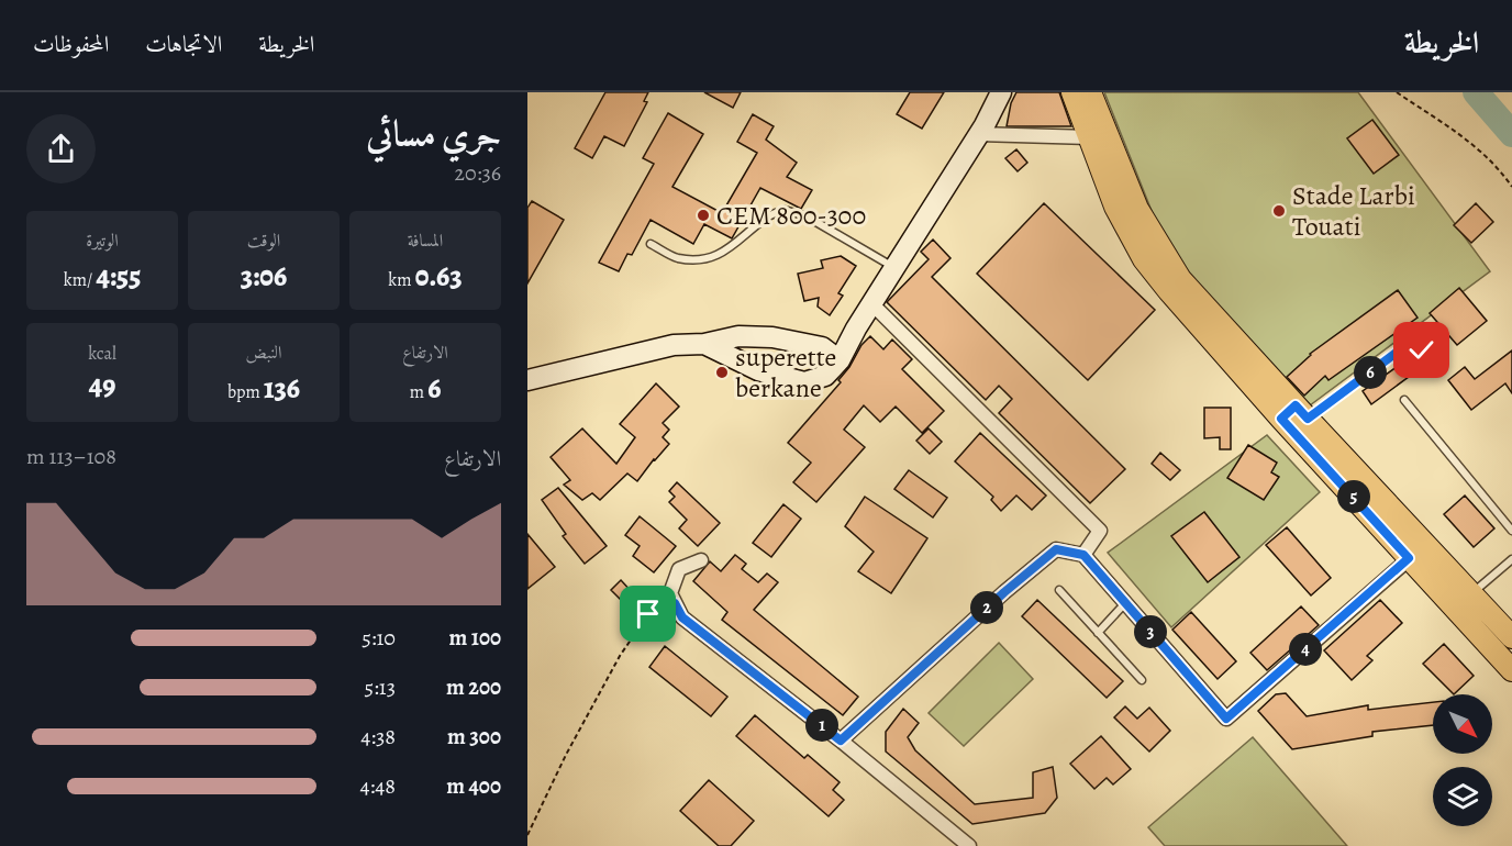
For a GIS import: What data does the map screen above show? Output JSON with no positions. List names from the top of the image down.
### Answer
{
  "places": ["Stade Larbi Touati", "CEM 800-300", "superette berkane"],
  "north": "bottom right",
  "page": {
    "header": "الخريطة",
    "nav": ["الخريطة", "الاتجاهات", "المحفوظات"],
    "heading": ["جري مسائي", "20:36"],
    "stats": [
      ["المسافة", "0.63 km"],
      ["الوقت", "3:06"],
      ["الوتيرة", "4:55 /km"],
      ["الارتفاع", "6 m"],
      ["النبض", "136 bpm"],
      ["kcal", "49"]
    ],
    "pins": [
      "6",
      "5",
      "2",
      "3",
      "4",
      "1"
    ],
    "chart": ["الارتفاع", "108–113 m"],
    "list": [
      {
        "name": "100 m",
        "note": "5:10"
      },
      {
        "name": "200 m",
        "note": "5:13"
      },
      {
        "name": "300 m",
        "note": "4:38"
      },
      {
        "name": "400 m",
        "note": "4:48"
      }
    ]
  }
}
